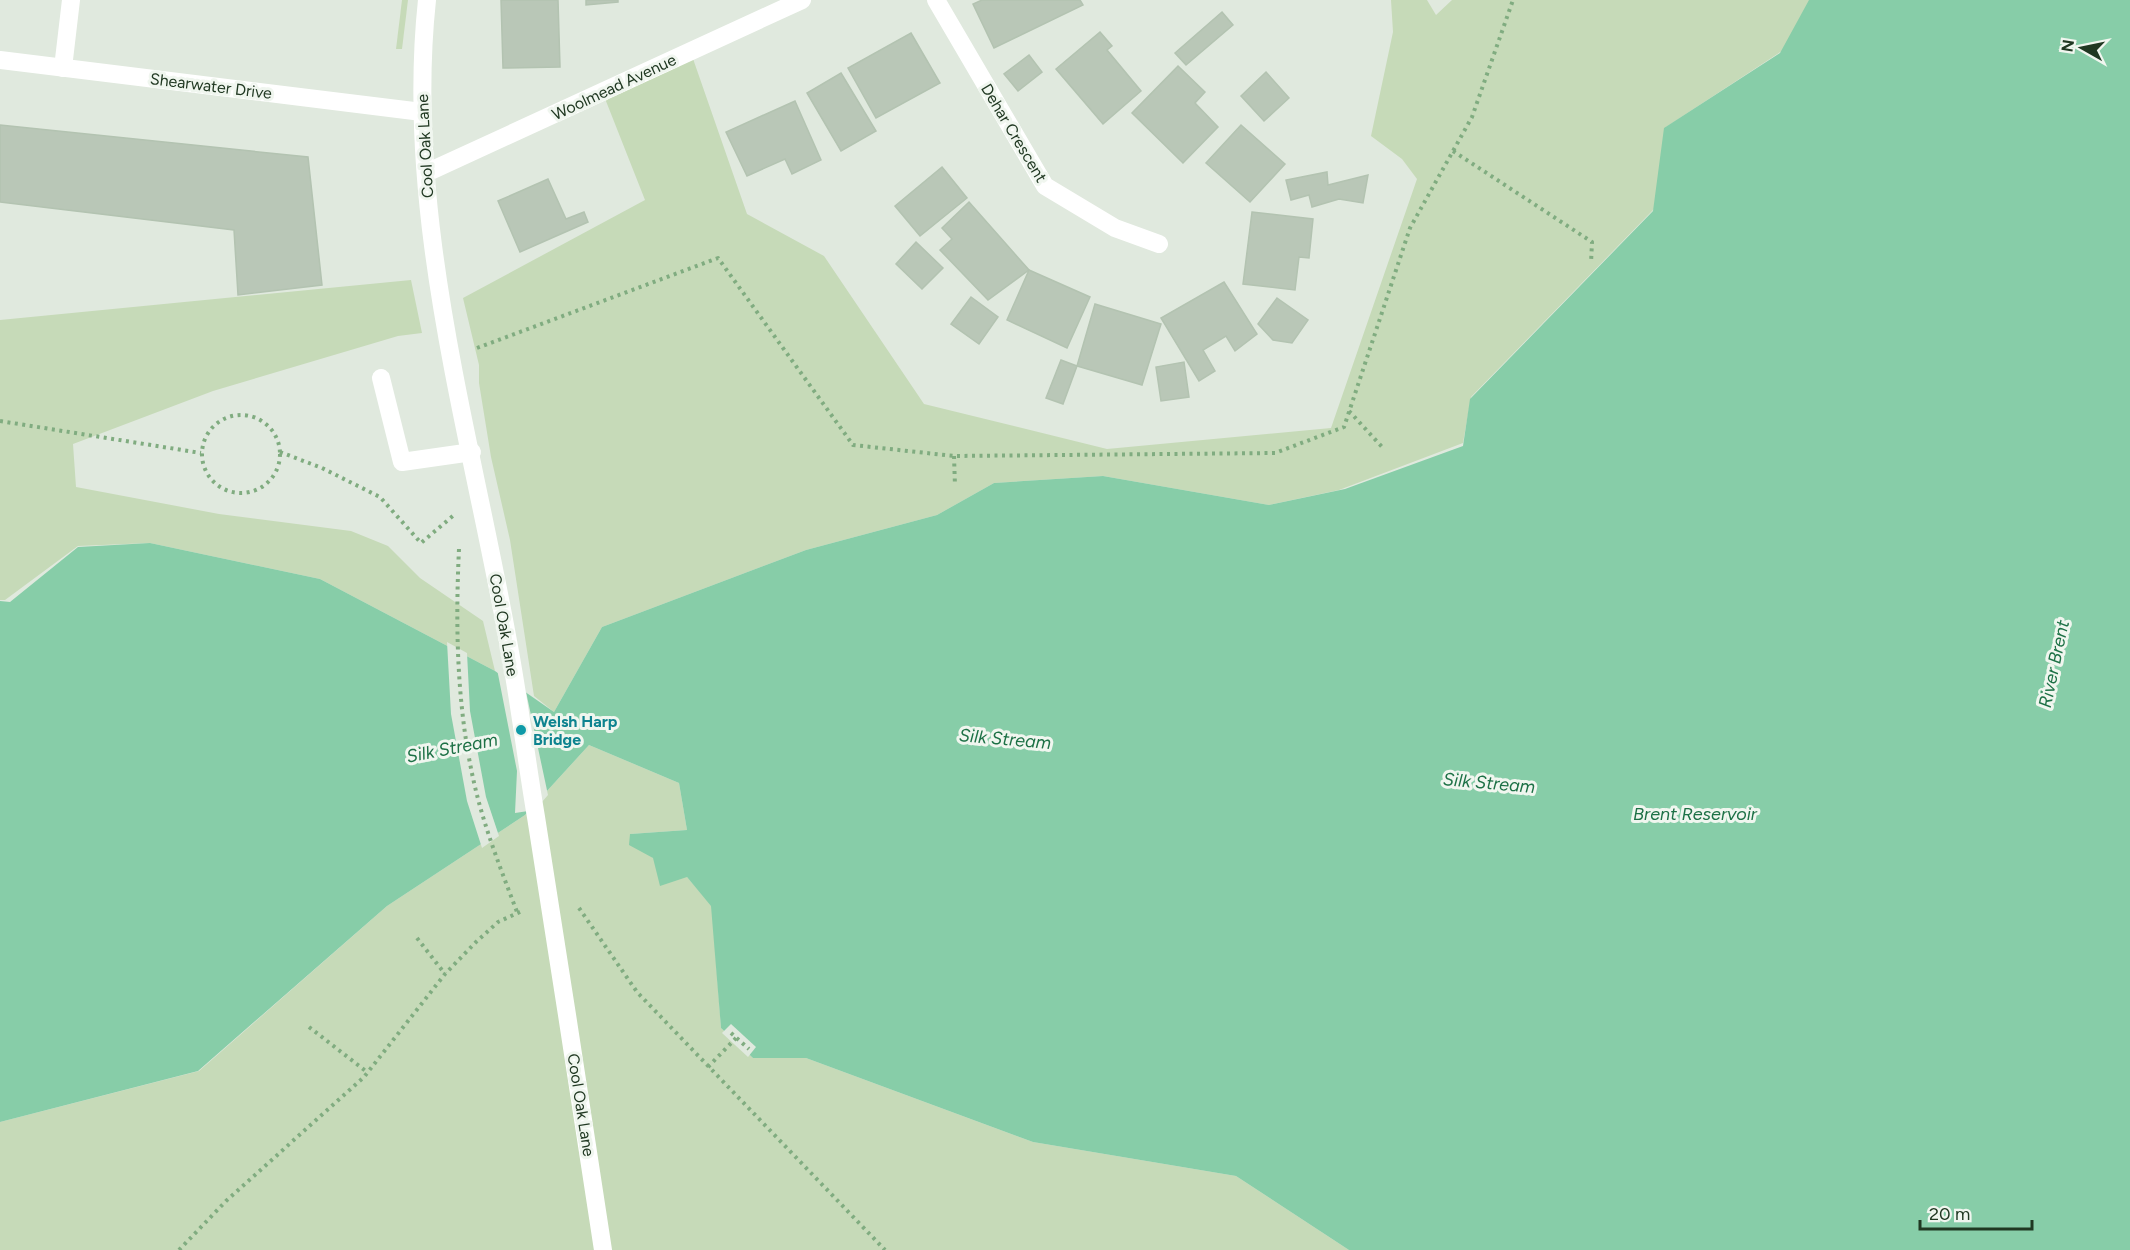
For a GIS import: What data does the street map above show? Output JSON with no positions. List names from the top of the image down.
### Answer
{
  "streets": {
    "street": [
      "Shearwater Drive",
      "Woolmead Avenue",
      "Dehar Crescent",
      "Cool Oak Lane"
    ]
  },
  "crossings": [
    ["Shearwater Drive", "Cool Oak Lane"],
    ["Woolmead Avenue", "Cool Oak Lane"]
  ],
  "water": ["River Brent", "Silk Stream", "Brent Reservoir"],
  "places": ["Welsh Harp Bridge"],
  "scale_bar": "20 m",
  "north": "left"
}
